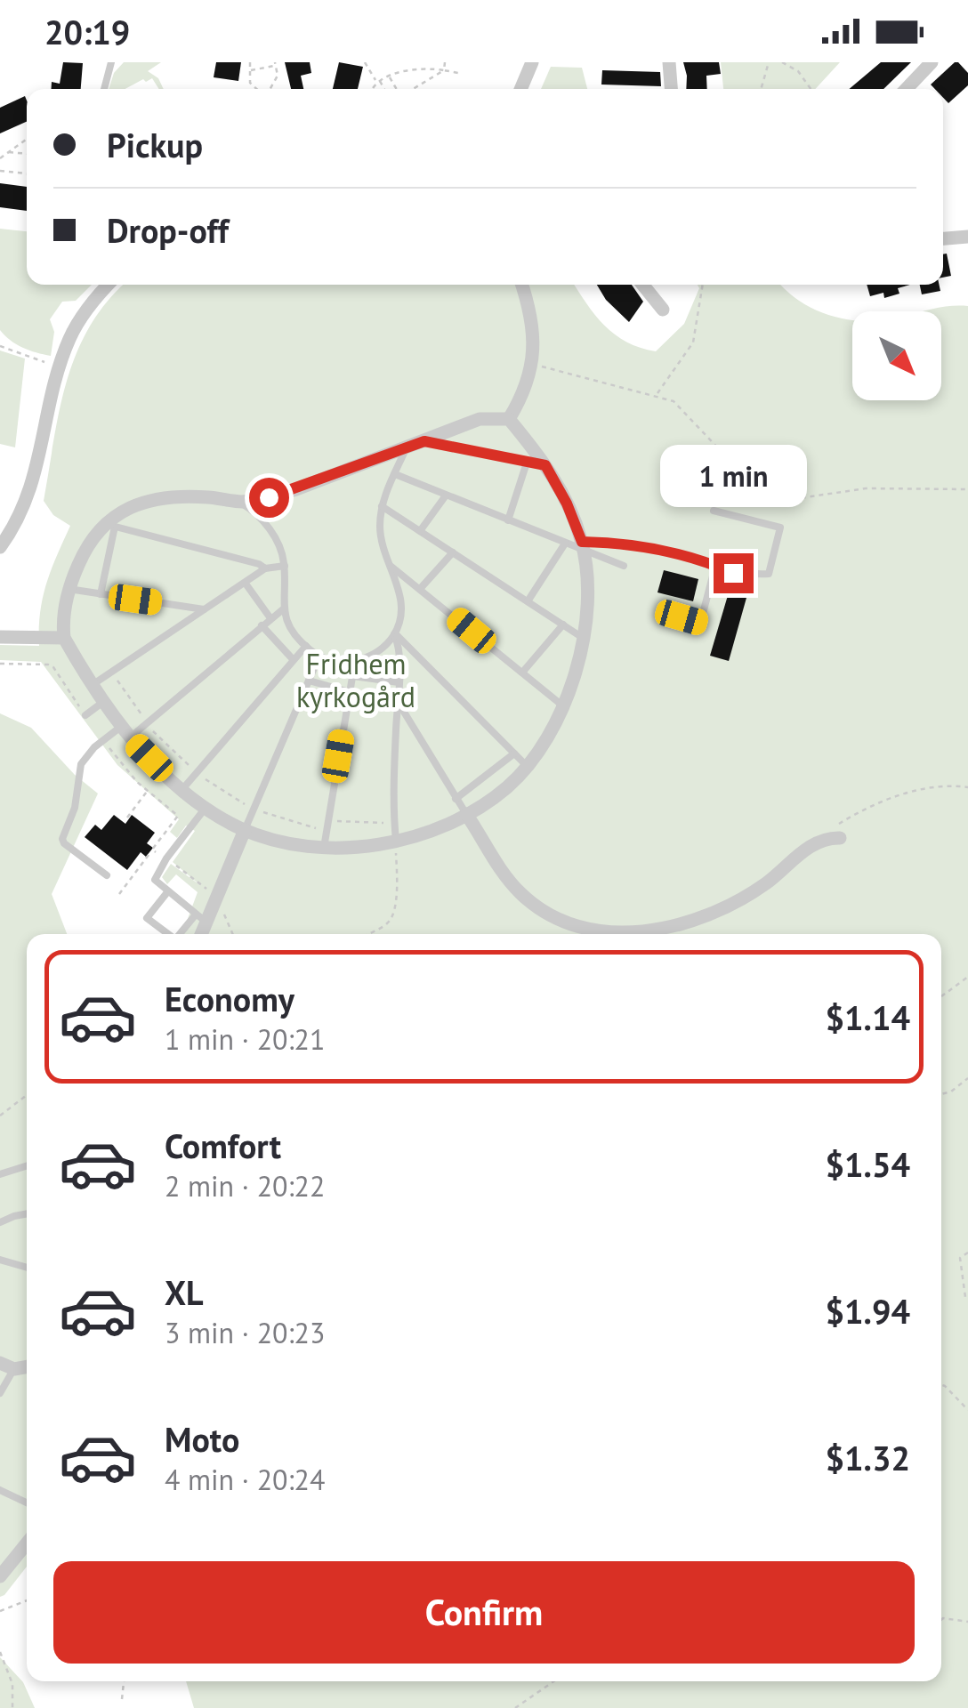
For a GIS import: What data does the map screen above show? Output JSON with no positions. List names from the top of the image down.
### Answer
{
  "parks": ["Fridhem kyrkogård"],
  "north": "bottom right",
  "page": {
    "status": "20:19",
    "banner": ["Pickup", "Drop-off"],
    "bubble": "1 min",
    "list": [
      {
        "name": "Economy",
        "note": "1 min · 20:21",
        "value": "$1.14"
      },
      {
        "name": "Comfort",
        "note": "2 min · 20:22",
        "value": "$1.54"
      },
      {
        "name": "XL",
        "note": "3 min · 20:23",
        "value": "$1.94"
      },
      {
        "name": "Moto",
        "note": "4 min · 20:24",
        "value": "$1.32"
      }
    ],
    "buttons": "Confirm"
  }
}
